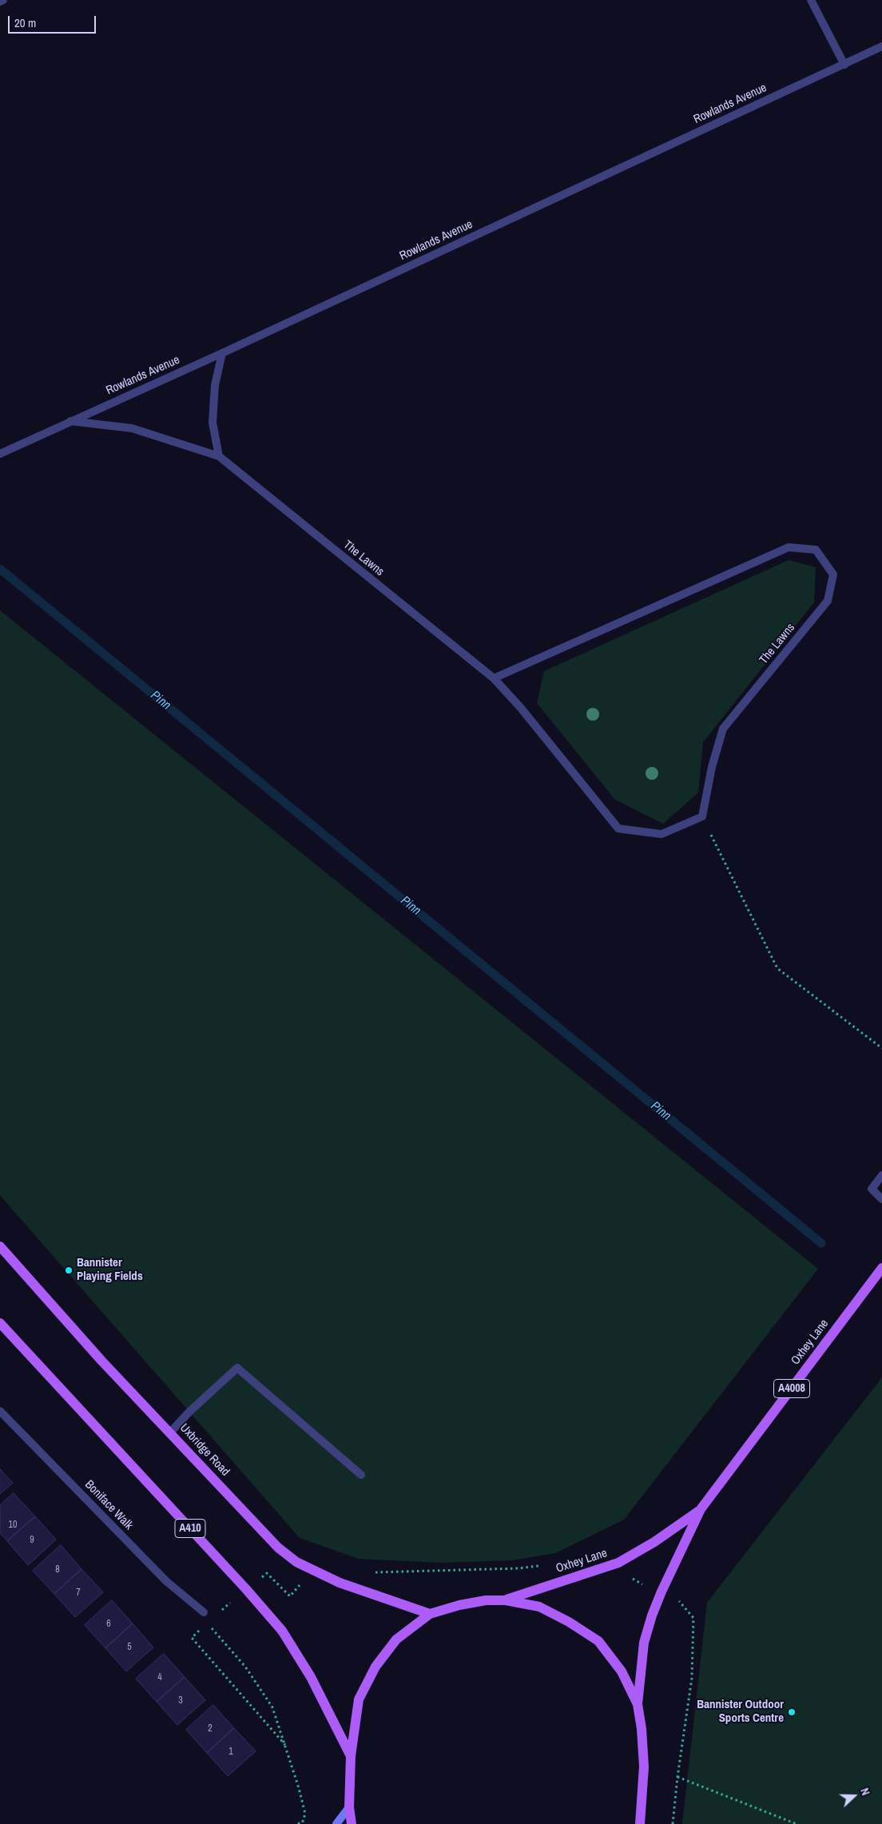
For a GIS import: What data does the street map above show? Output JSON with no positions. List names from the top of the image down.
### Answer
{
  "streets": {
    "main road": [
      "Oxhey Lane",
      "A4008",
      "Uxbridge Road",
      "A410"
    ],
    "street": ["Rowlands Avenue", "The Lawns", "Boniface Walk"]
  },
  "water": ["Pinn"],
  "places": ["Bannister Playing Fields", "Bannister Outdoor Sports Centre"],
  "house_numbers": [
    "10",
    "9",
    "8",
    "7",
    "6",
    "5",
    "4",
    "3",
    "2",
    "1"
  ],
  "scale_bar": "20 m",
  "north": "right"
}
